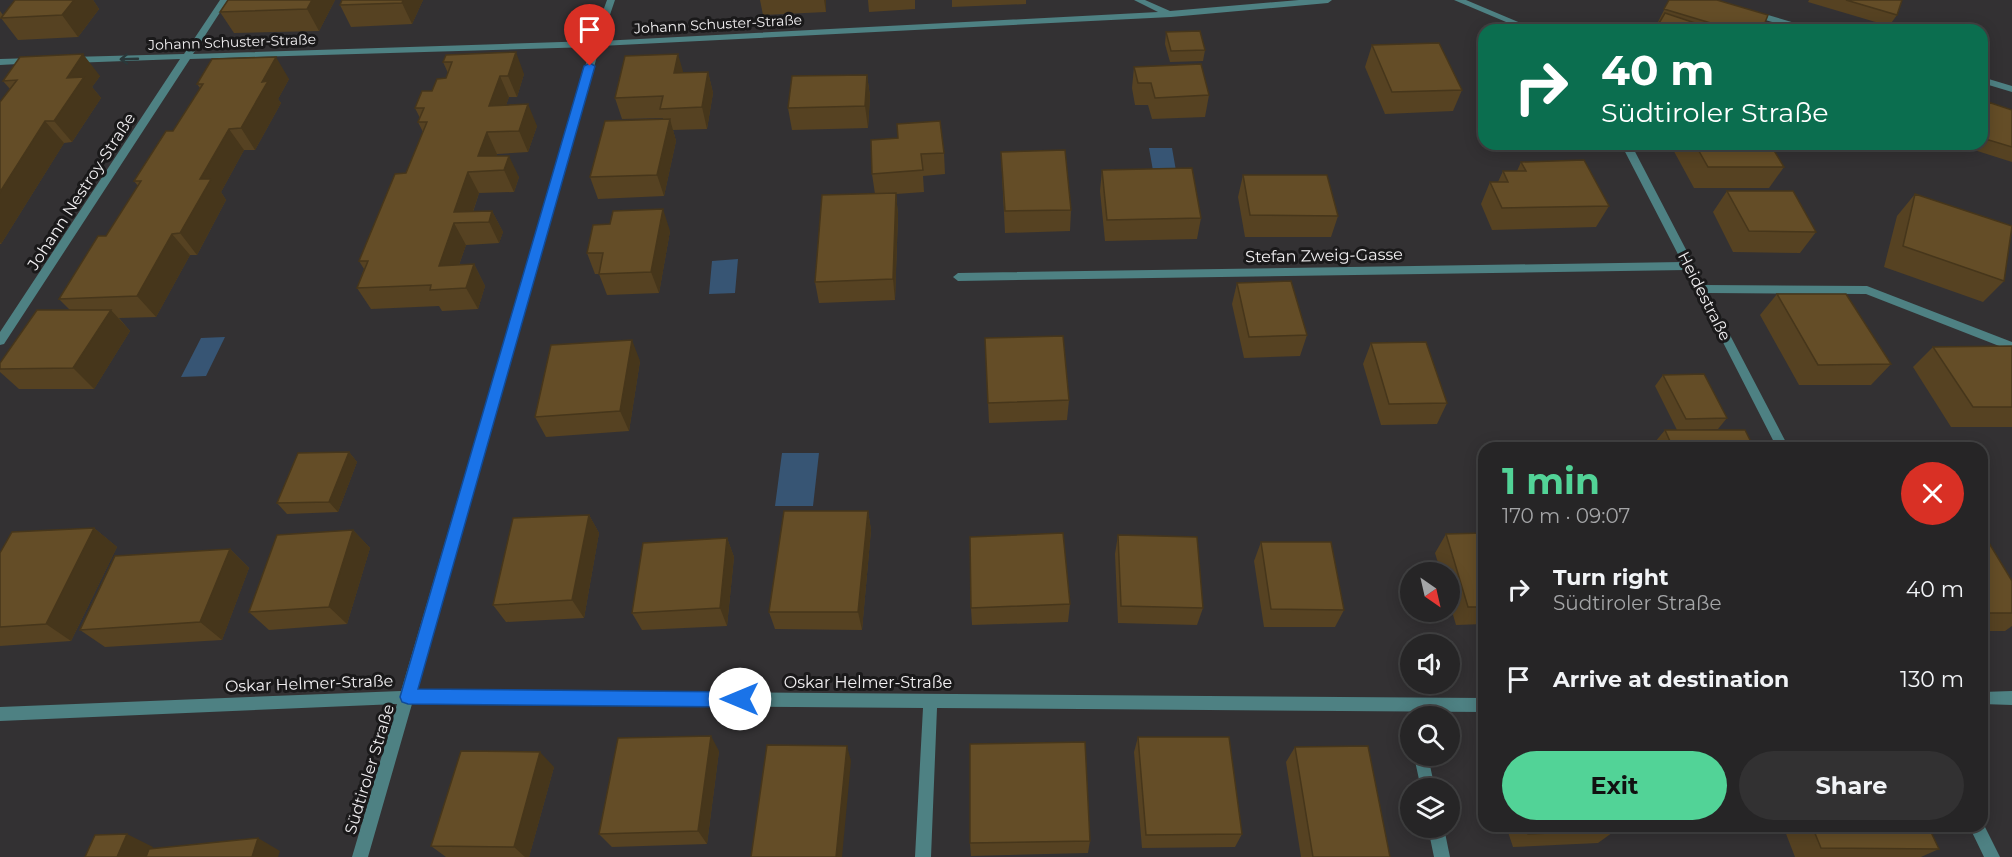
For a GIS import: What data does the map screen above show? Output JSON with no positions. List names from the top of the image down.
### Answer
{
  "streets": {
    "street": [
      "Johann Schuster-Straße",
      "Johann Nestroy-Straße",
      "Stefan Zweig-Gasse",
      "Heidestraße",
      "Oskar Helmer-Straße",
      "Südtiroler Straße"
    ]
  },
  "crossings": [
    ["Johann Schuster-Straße", "Johann Nestroy-Straße"],
    ["Johann Schuster-Straße", "Südtiroler Straße"],
    ["Stefan Zweig-Gasse", "Heidestraße"],
    ["Oskar Helmer-Straße", "Südtiroler Straße"]
  ],
  "north": "bottom right",
  "page": {
    "turn": ["40 m", "Südtiroler Straße"],
    "heading": ["1 min", "170 m · 09:07"],
    "list": [
      {
        "name": "Turn right",
        "note": "Südtiroler Straße",
        "value": "40 m"
      },
      {
        "name": "Arrive at destination",
        "value": "130 m"
      }
    ],
    "buttons": ["Exit", "Share"]
  }
}
